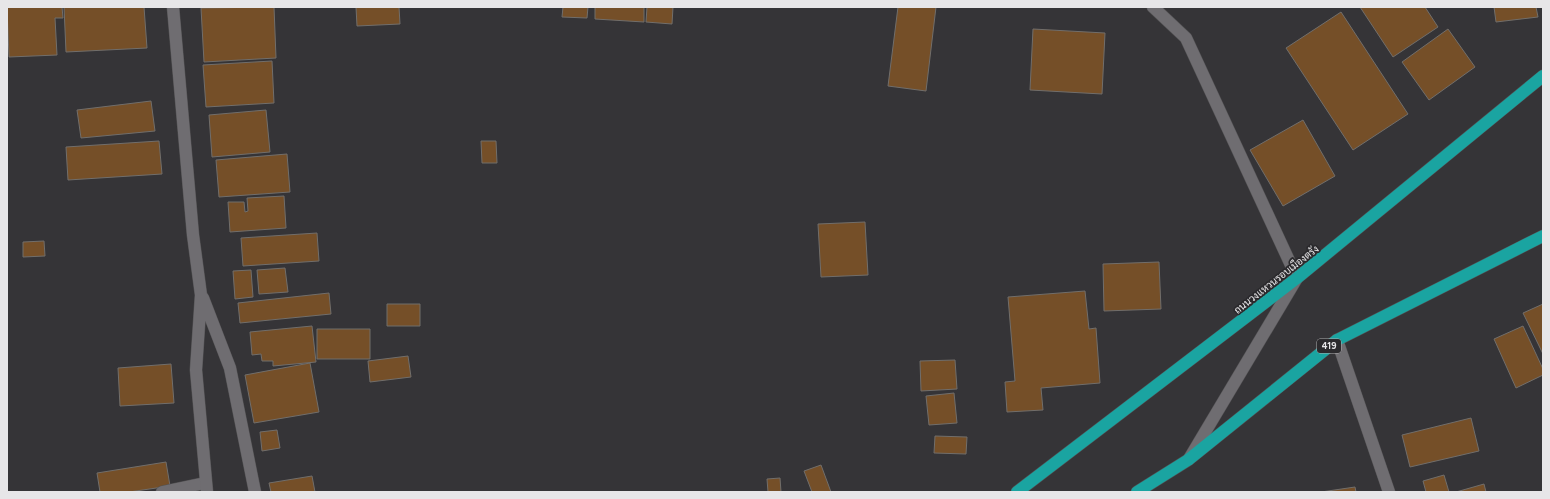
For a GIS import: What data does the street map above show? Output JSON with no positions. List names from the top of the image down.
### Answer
{
  "streets": {
    "highway": ["ถนนวงแหวนรอบเมืองตรัง", "419"]
  }
}
